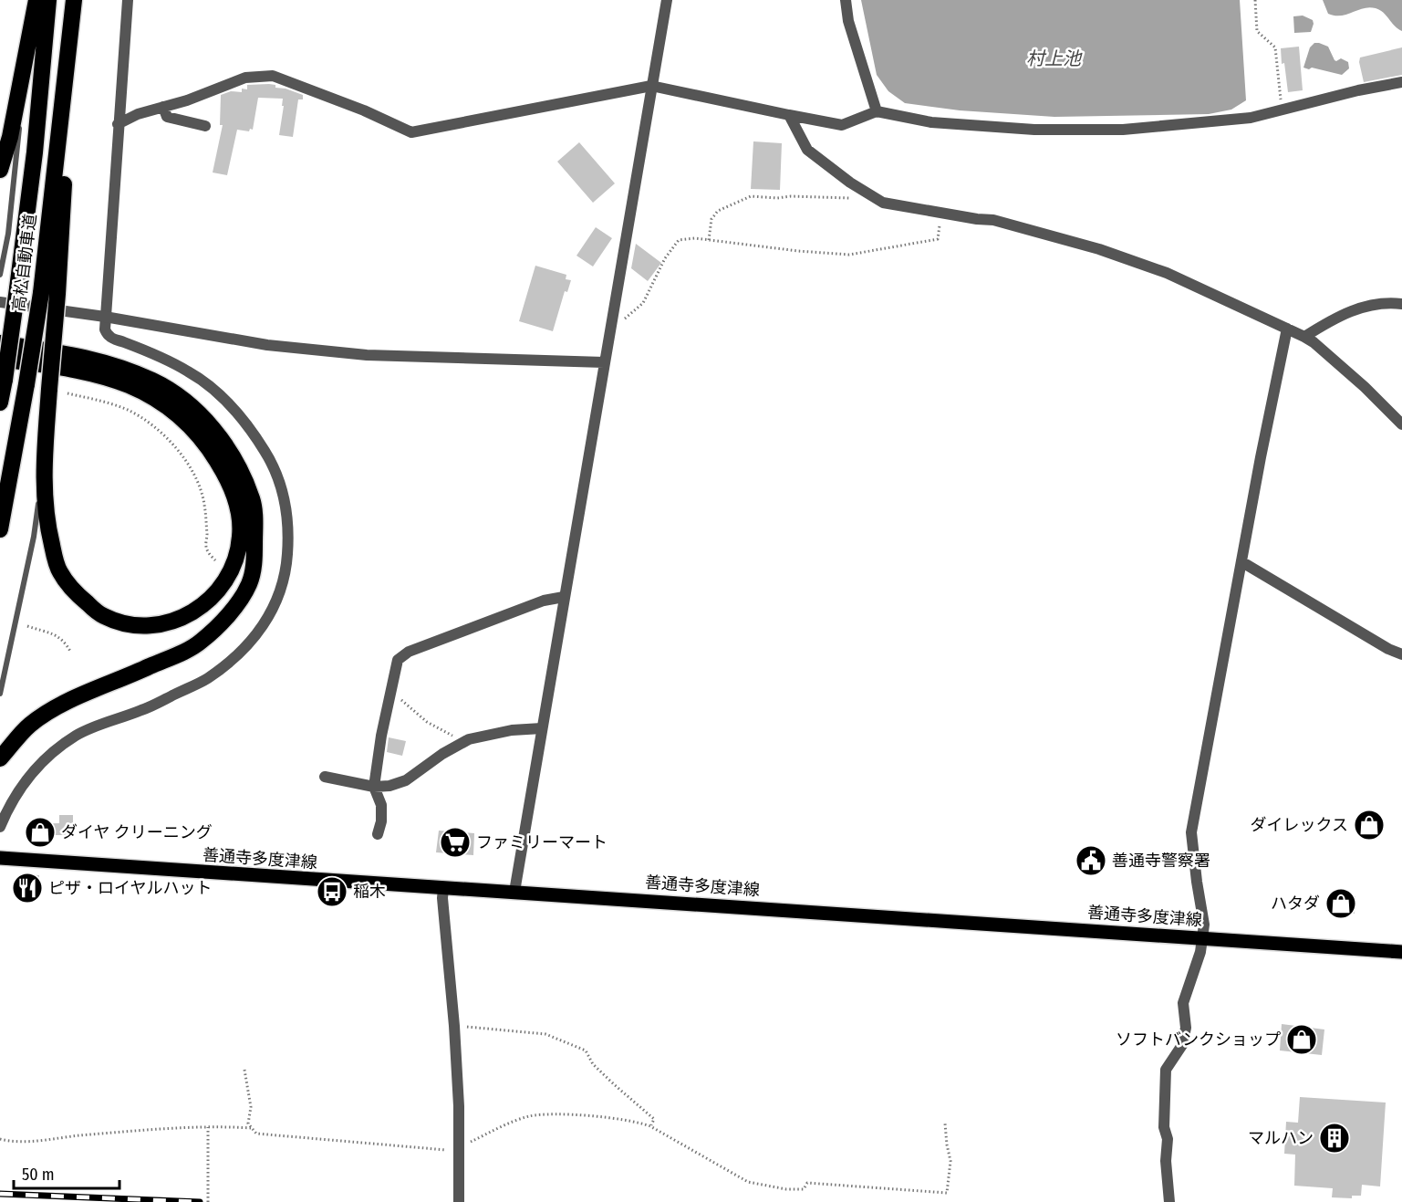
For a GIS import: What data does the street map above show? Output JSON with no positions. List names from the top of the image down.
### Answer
{
  "streets": {
    "highway": ["高松自動車道"],
    "main road": ["善通寺多度津線"]
  },
  "water": ["村上池"],
  "places": {
    "shop": [
      "ダイレックス",
      "ダイヤ クリーニング",
      "ハタダ",
      "ソフトバンクショップ"
    ],
    "supermarket": ["ファミリーマート"],
    "public building": ["善通寺警察署"],
    "restaurant": ["ピザ・ロイヤルハット"],
    "bus stop": ["稲木"],
    "building": ["マルハン"]
  },
  "scale_bar": "50 m"
}
